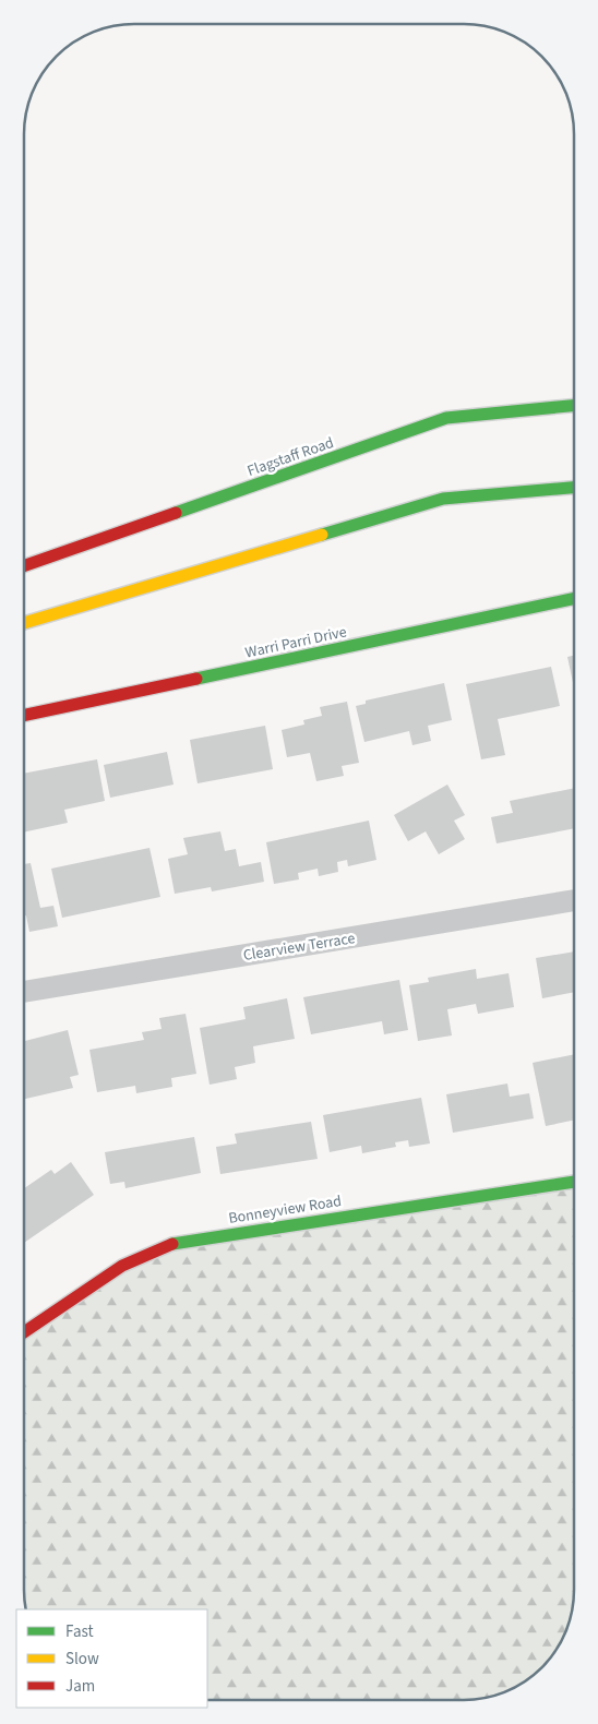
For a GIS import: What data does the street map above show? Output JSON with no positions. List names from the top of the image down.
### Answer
{
  "streets": {
    "main road": ["Flagstaff Road", "Warri Parri Drive", "Bonneyview Road"],
    "street": ["Clearview Terrace"]
  },
  "legend": ["Fast", "Slow", "Jam"]
}
